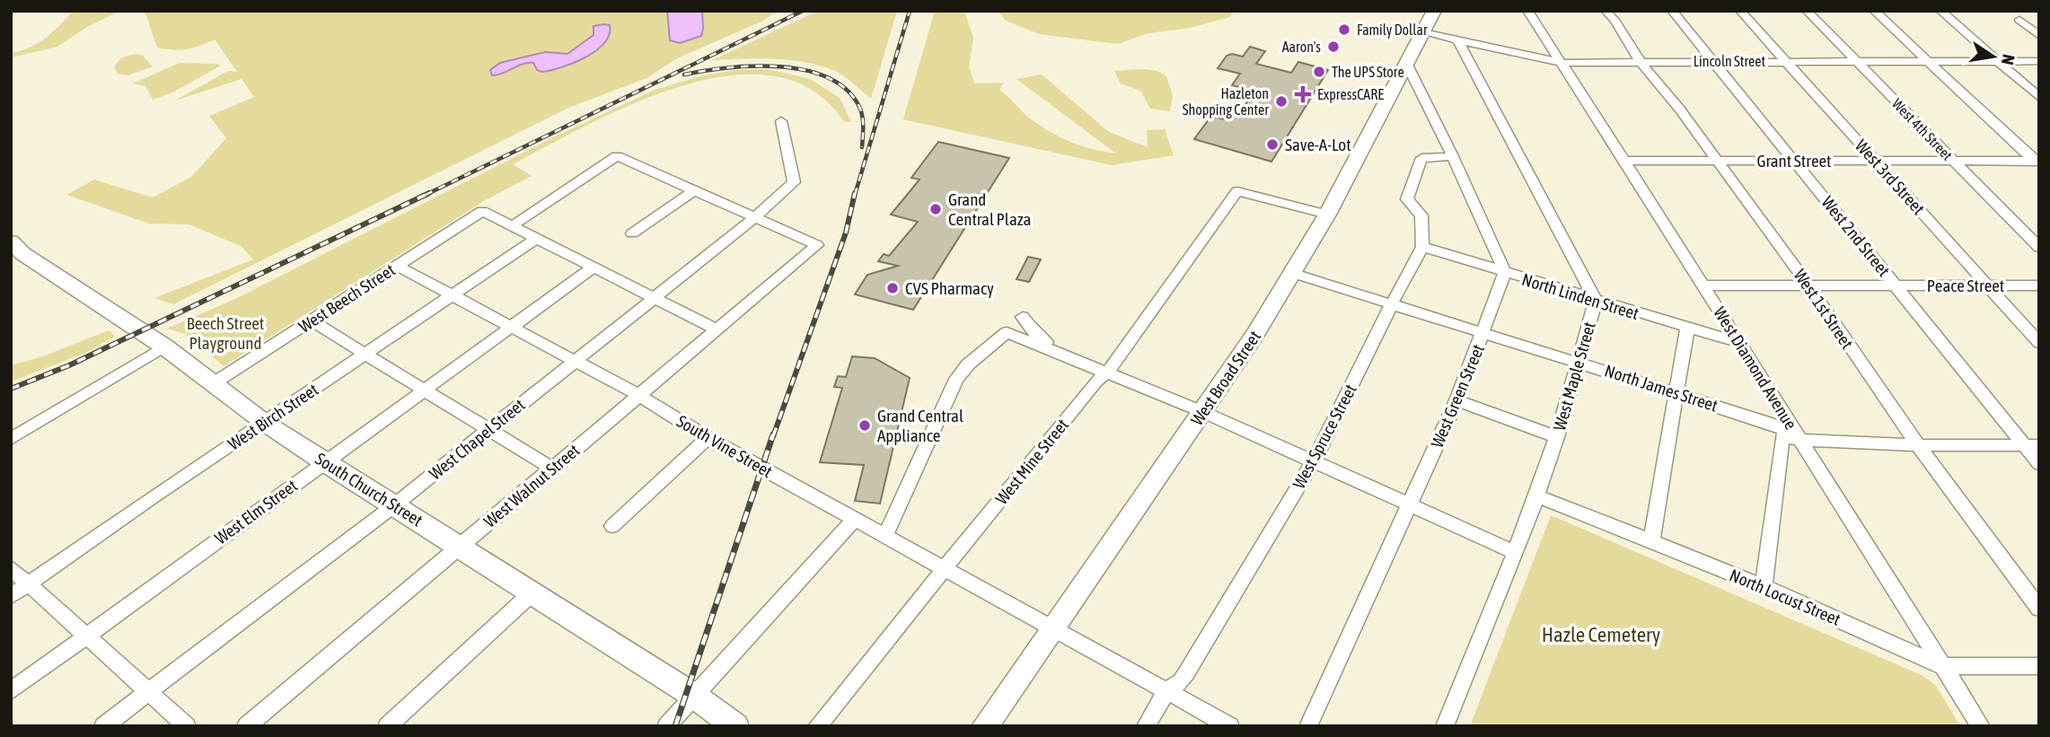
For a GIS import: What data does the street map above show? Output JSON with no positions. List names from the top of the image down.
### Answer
{
  "streets": {
    "highway": ["West Broad Street", "South Church Street"],
    "street": [
      "Lincoln Street",
      "West 4th Street",
      "Grant Street",
      "West 3rd Street",
      "West 2nd Street",
      "Peace Street",
      "North Linden Street",
      "West Beech Street",
      "West 1st Street",
      "West Diamond Avenue",
      "West Maple Street",
      "North James Street",
      "West Green Street",
      "West Birch Street",
      "West Spruce Street",
      "West Chapel Street",
      "South Vine Street",
      "West Mine Street",
      "West Walnut Street",
      "West Elm Street",
      "North Locust Street"
    ]
  },
  "crossings": [
    ["Lincoln Street", "West 4th Street"],
    ["Lincoln Street", "West 3rd Street"],
    ["Lincoln Street", "West 2nd Street"],
    ["Lincoln Street", "West 1st Street"],
    ["Lincoln Street", "West Diamond Avenue"],
    ["Lincoln Street", "West Maple Street"],
    ["Lincoln Street", "West Broad Street"],
    ["West 4th Street", "Grant Street"],
    ["Grant Street", "West 3rd Street"],
    ["Grant Street", "West 2nd Street"],
    ["Grant Street", "West 1st Street"],
    ["Grant Street", "West Diamond Avenue"],
    ["West 3rd Street", "Peace Street"],
    ["West 2nd Street", "Peace Street"],
    ["West 2nd Street", "North James Street"],
    ["Peace Street", "West 1st Street"],
    ["Peace Street", "West Diamond Avenue"],
    ["North Linden Street", "West Diamond Avenue"],
    ["North Linden Street", "West Maple Street"],
    ["North Linden Street", "West Green Street"],
    ["North Linden Street", "West Spruce Street"],
    ["West Beech Street", "South Vine Street"],
    ["West Beech Street", "South Church Street"],
    ["West 1st Street", "North James Street"],
    ["West Diamond Avenue", "North James Street"],
    ["West Diamond Avenue", "North Locust Street"],
    ["West Maple Street", "North James Street"],
    ["West Maple Street", "North Locust Street"],
    ["West Broad Street", "North James Street"],
    ["West Broad Street", "South Vine Street"],
    ["West Broad Street", "West Mine Street"],
    ["North James Street", "West Green Street"],
    ["North James Street", "West Spruce Street"],
    ["West Birch Street", "South Vine Street"],
    ["West Birch Street", "South Church Street"],
    ["West Spruce Street", "South Vine Street"],
    ["West Chapel Street", "South Vine Street"],
    ["West Chapel Street", "West Walnut Street"],
    ["West Chapel Street", "South Church Street"],
    ["South Vine Street", "West Mine Street"],
    ["South Vine Street", "West Walnut Street"],
    ["South Vine Street", "West Elm Street"],
    ["West Walnut Street", "South Church Street"],
    ["South Church Street", "West Elm Street"]
  ],
  "parks": ["Beech Street Playground", "Hazle Cemetery"],
  "places": {
    "other": [
      "Family Dollar",
      "Aaron's",
      "The UPS Store",
      "Hazleton Shopping Center",
      "Save-A-Lot",
      "Grand Central Plaza",
      "CVS Pharmacy",
      "Grand Central Appliance"
    ],
    "health": ["ExpressCARE"]
  },
  "north": "right"
}
